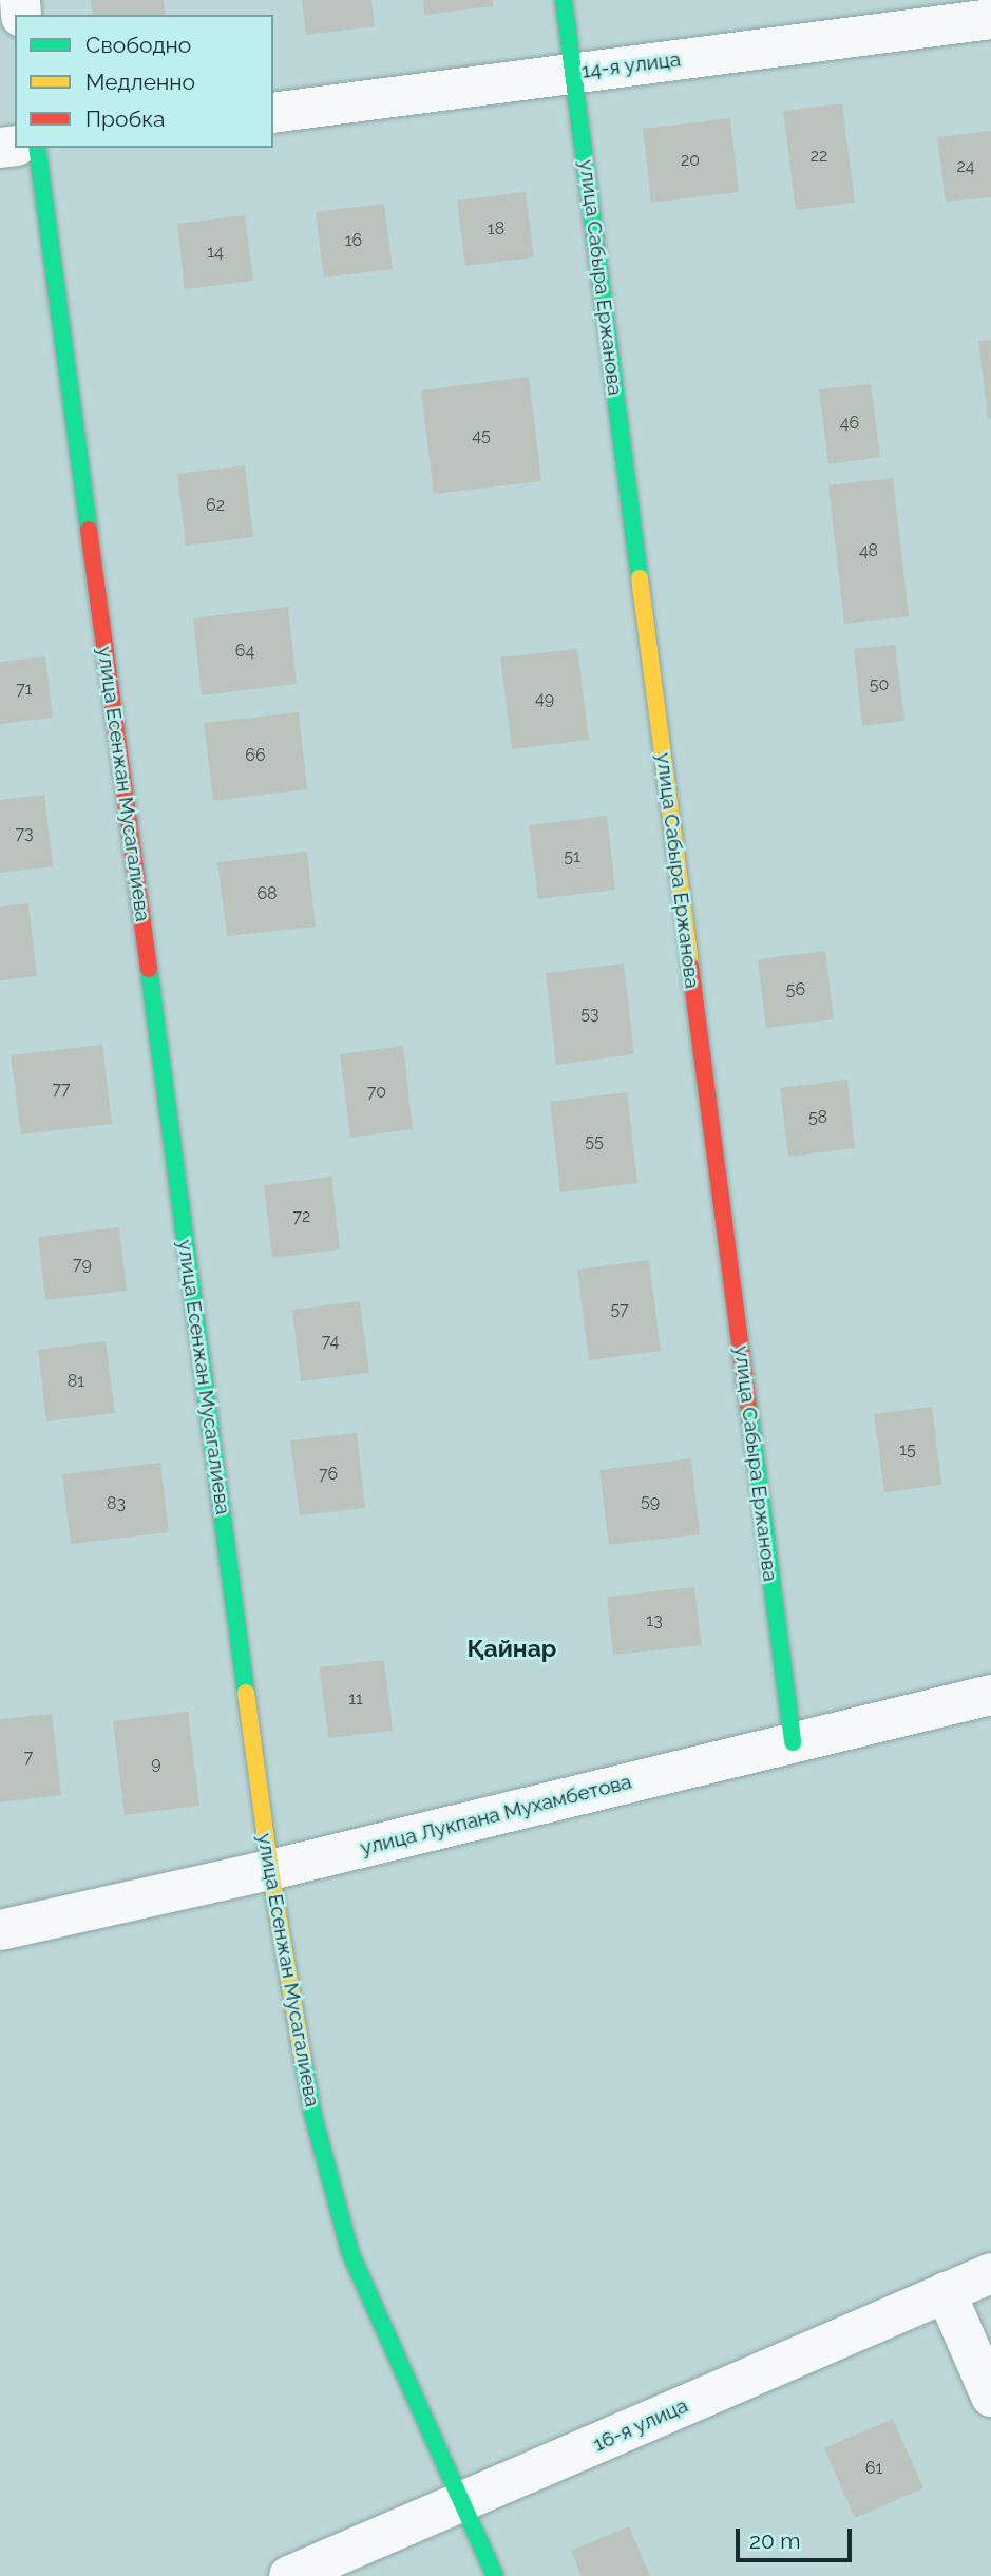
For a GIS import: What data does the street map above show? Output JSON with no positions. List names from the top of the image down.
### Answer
{
  "streets": {
    "street": [
      "14-я улица",
      "улица Сабыра Ержанова",
      "улица Есенжан Мусагалиева",
      "улица Лукпана Мухамбетова",
      "16-я улица"
    ]
  },
  "crossings": [
    ["14-я улица", "улица Сабыра Ержанова"],
    ["улица Сабыра Ержанова", "улица Лукпана Мухамбетова"],
    ["улица Есенжан Мусагалиева", "улица Лукпана Мухамбетова"],
    ["улица Есенжан Мусагалиева", "16-я улица"]
  ],
  "districts": ["Қайнар"],
  "house_numbers": [
    "22",
    "20",
    "24",
    "18",
    "16",
    "14",
    "46",
    "45",
    "62",
    "48",
    "64",
    "50",
    "71",
    "49",
    "66",
    "73",
    "51",
    "68",
    "56",
    "53",
    "77",
    "70",
    "58",
    "55",
    "72",
    "79",
    "57",
    "74",
    "81",
    "15",
    "76",
    "59",
    "83",
    "13",
    "11",
    "7",
    "9",
    "61"
  ],
  "legend": ["Свободно", "Медленно", "Пробка"],
  "scale_bar": "20 m"
}
